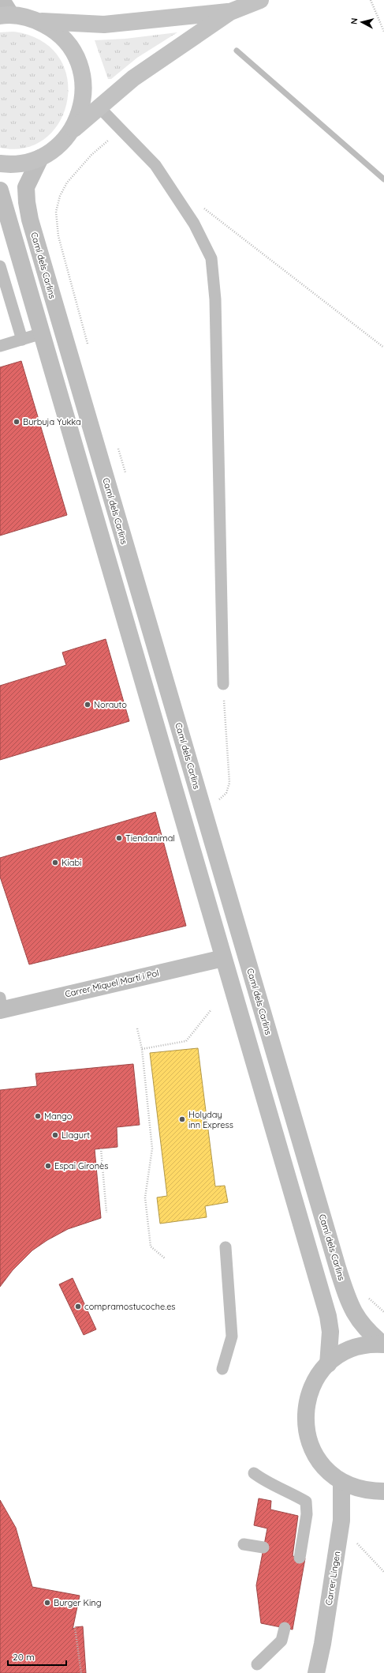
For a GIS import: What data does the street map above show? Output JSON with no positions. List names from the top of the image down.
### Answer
{
  "streets": {
    "street": ["Camí dels Carlins", "Carrer Miquel Martí i Pol", "Carrer Lingen"]
  },
  "places": [
    "Burbuja Yukka",
    "Norauto",
    "Tiendanimal",
    "Kiabi",
    "Mango",
    "Holyday inn Express",
    "Llagurt",
    "Espai Gironès",
    "compramostucoche.es",
    "Burger King"
  ],
  "scale_bar": "20 m",
  "north": "left"
}
